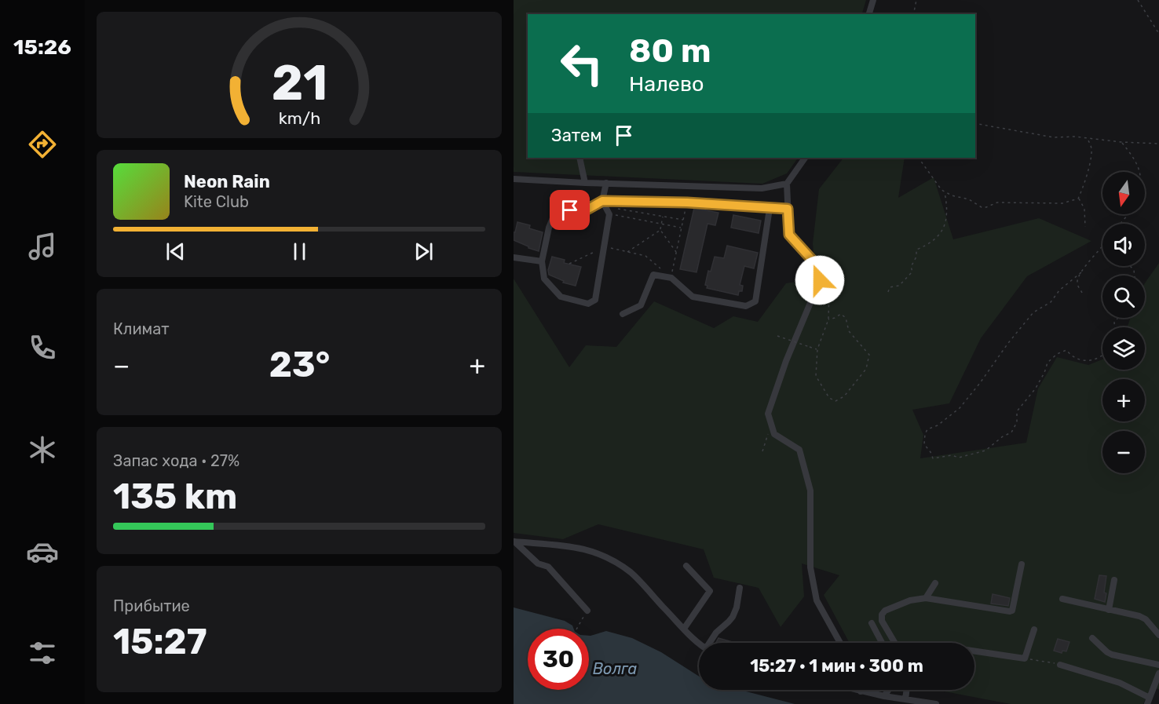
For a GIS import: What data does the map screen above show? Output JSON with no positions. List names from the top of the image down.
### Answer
{
  "water": ["Волга"],
  "north": "bottom",
  "page": {
    "tabs": "15:26",
    "turn": ["80 m", "Налево"],
    "then": "Затем",
    "song": ["Neon Rain", "Kite Club"],
    "map_buttons": ["+", "−"],
    "tile": [
      "Климат",
      ["Запас хода · 27%", "135 km"],
      ["Прибытие", "15:27"]
    ],
    "heat": ["−", "23°", "+"],
    "limit": "30",
    "trip": "15:27 · 1 мин · 300 m",
    "gauge": ["21", "km/h"]
  }
}
